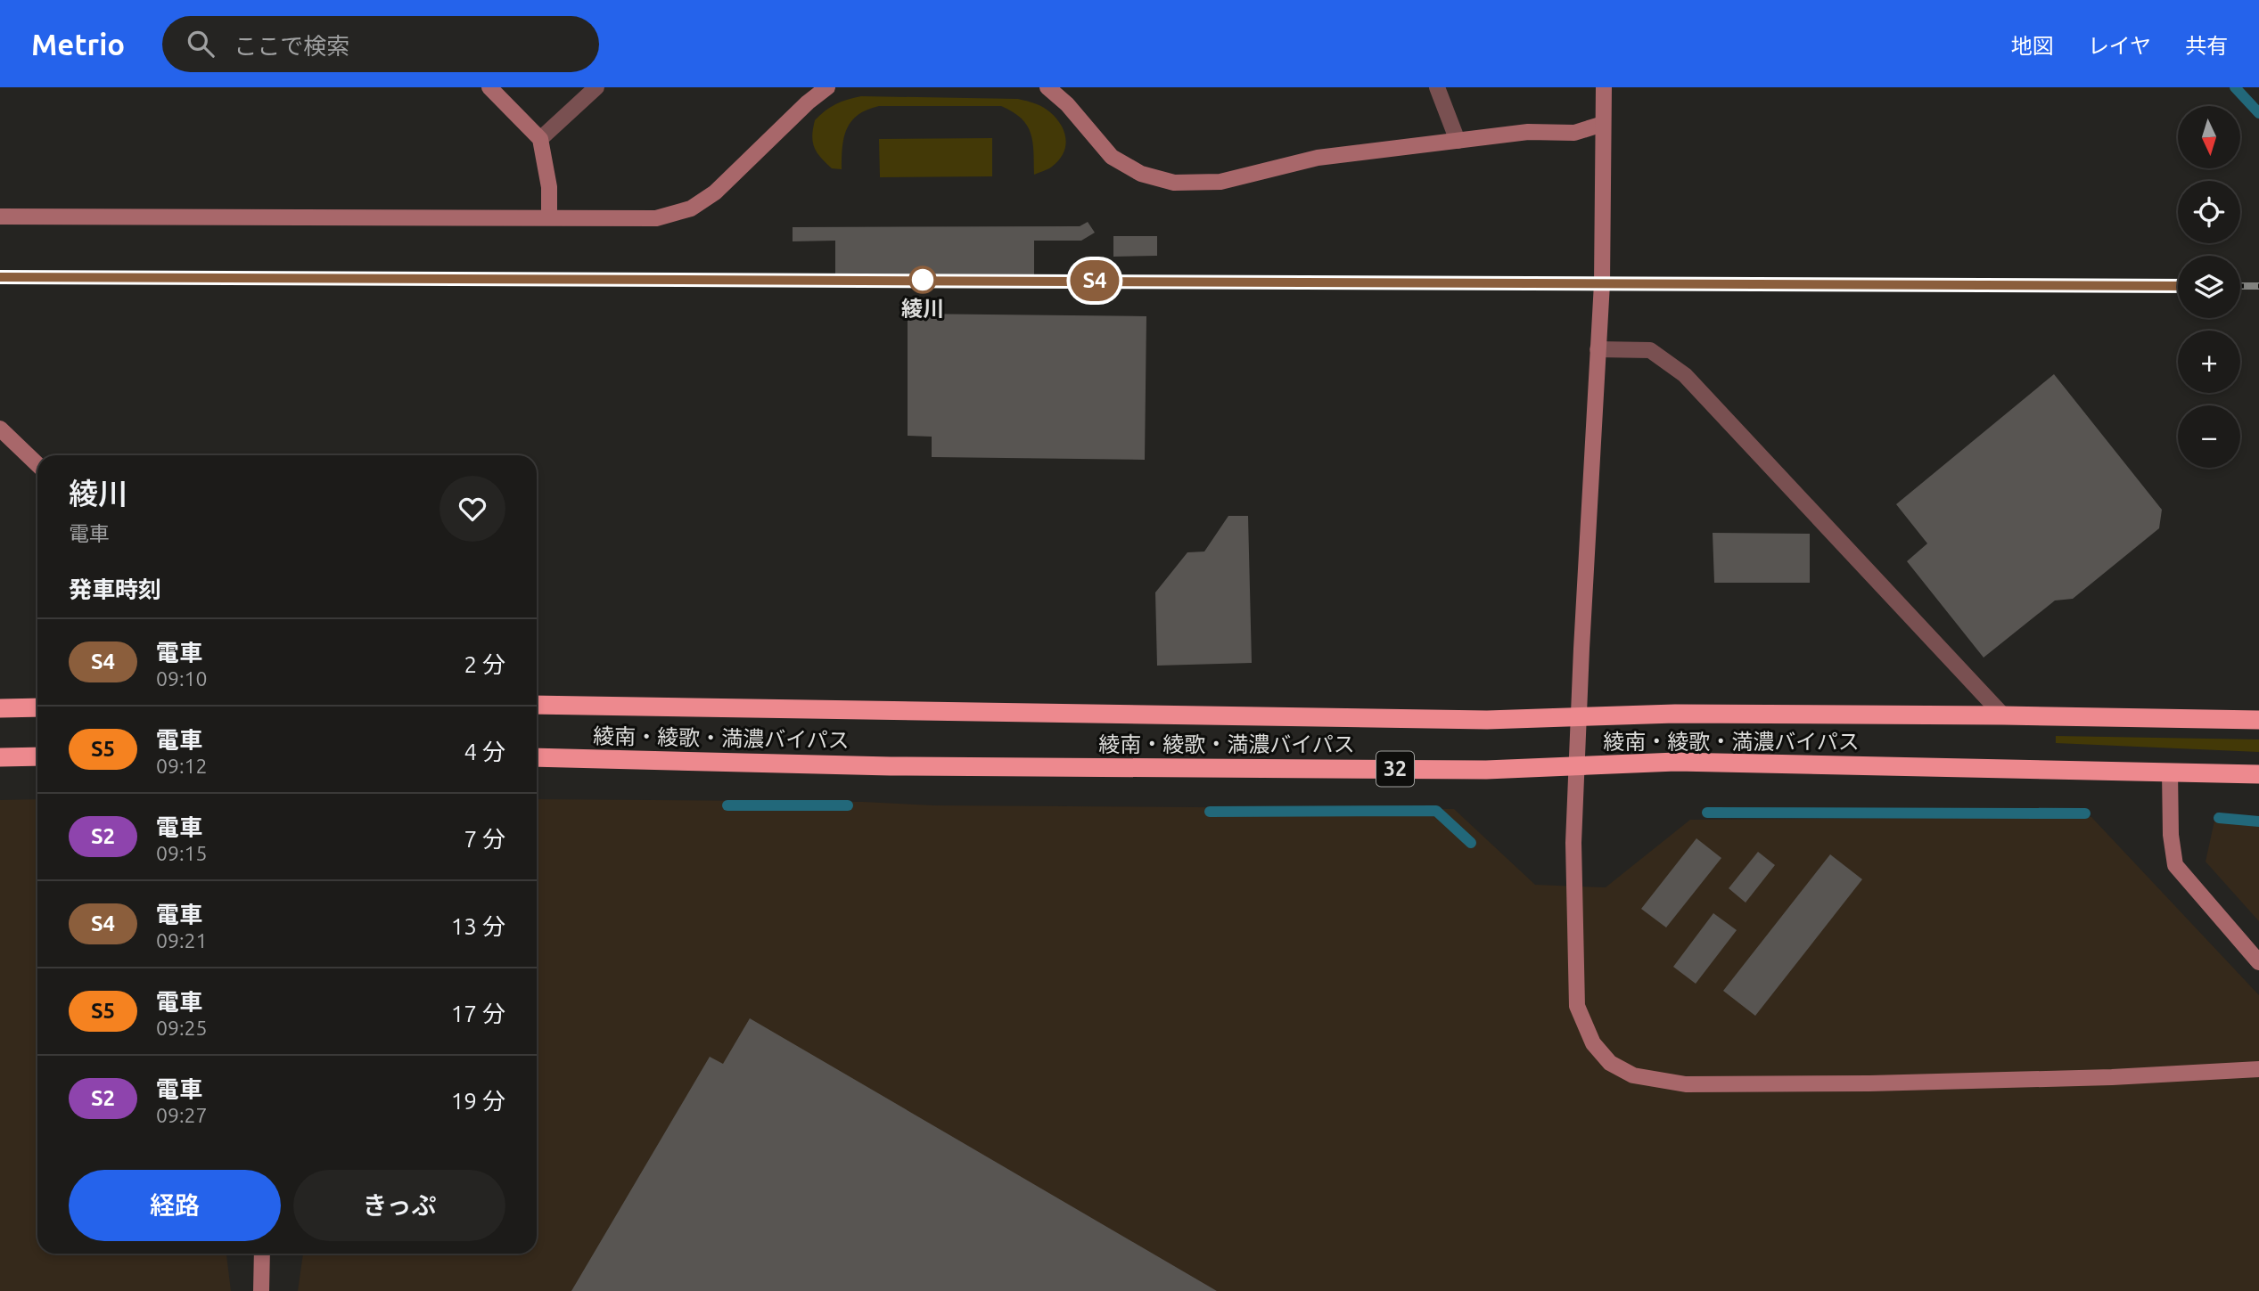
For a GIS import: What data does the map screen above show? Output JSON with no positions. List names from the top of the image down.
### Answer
{
  "streets": {
    "highway": ["綾南・綾歌・満濃バイパス", "32"]
  },
  "places": ["綾川"],
  "north": "bottom",
  "page": {
    "header": "Metrio",
    "search": "ここで検索",
    "nav": ["地図", "レイヤ", "共有"],
    "on_map": "S4",
    "map_buttons": ["+", "−"],
    "heading": [
      ["綾川", "電車"],
      "発車時刻"
    ],
    "list": [
      {
        "mark": "S4",
        "name": "電車",
        "note": "09:10",
        "value": "2 分"
      },
      {
        "mark": "S5",
        "name": "電車",
        "note": "09:12",
        "value": "4 分"
      },
      {
        "mark": "S2",
        "name": "電車",
        "note": "09:15",
        "value": "7 分"
      },
      {
        "mark": "S4",
        "name": "電車",
        "note": "09:21",
        "value": "13 分"
      },
      {
        "mark": "S5",
        "name": "電車",
        "note": "09:25",
        "value": "17 分"
      },
      {
        "mark": "S2",
        "name": "電車",
        "note": "09:27",
        "value": "19 分"
      }
    ],
    "buttons": ["経路", "きっぷ"]
  }
}
